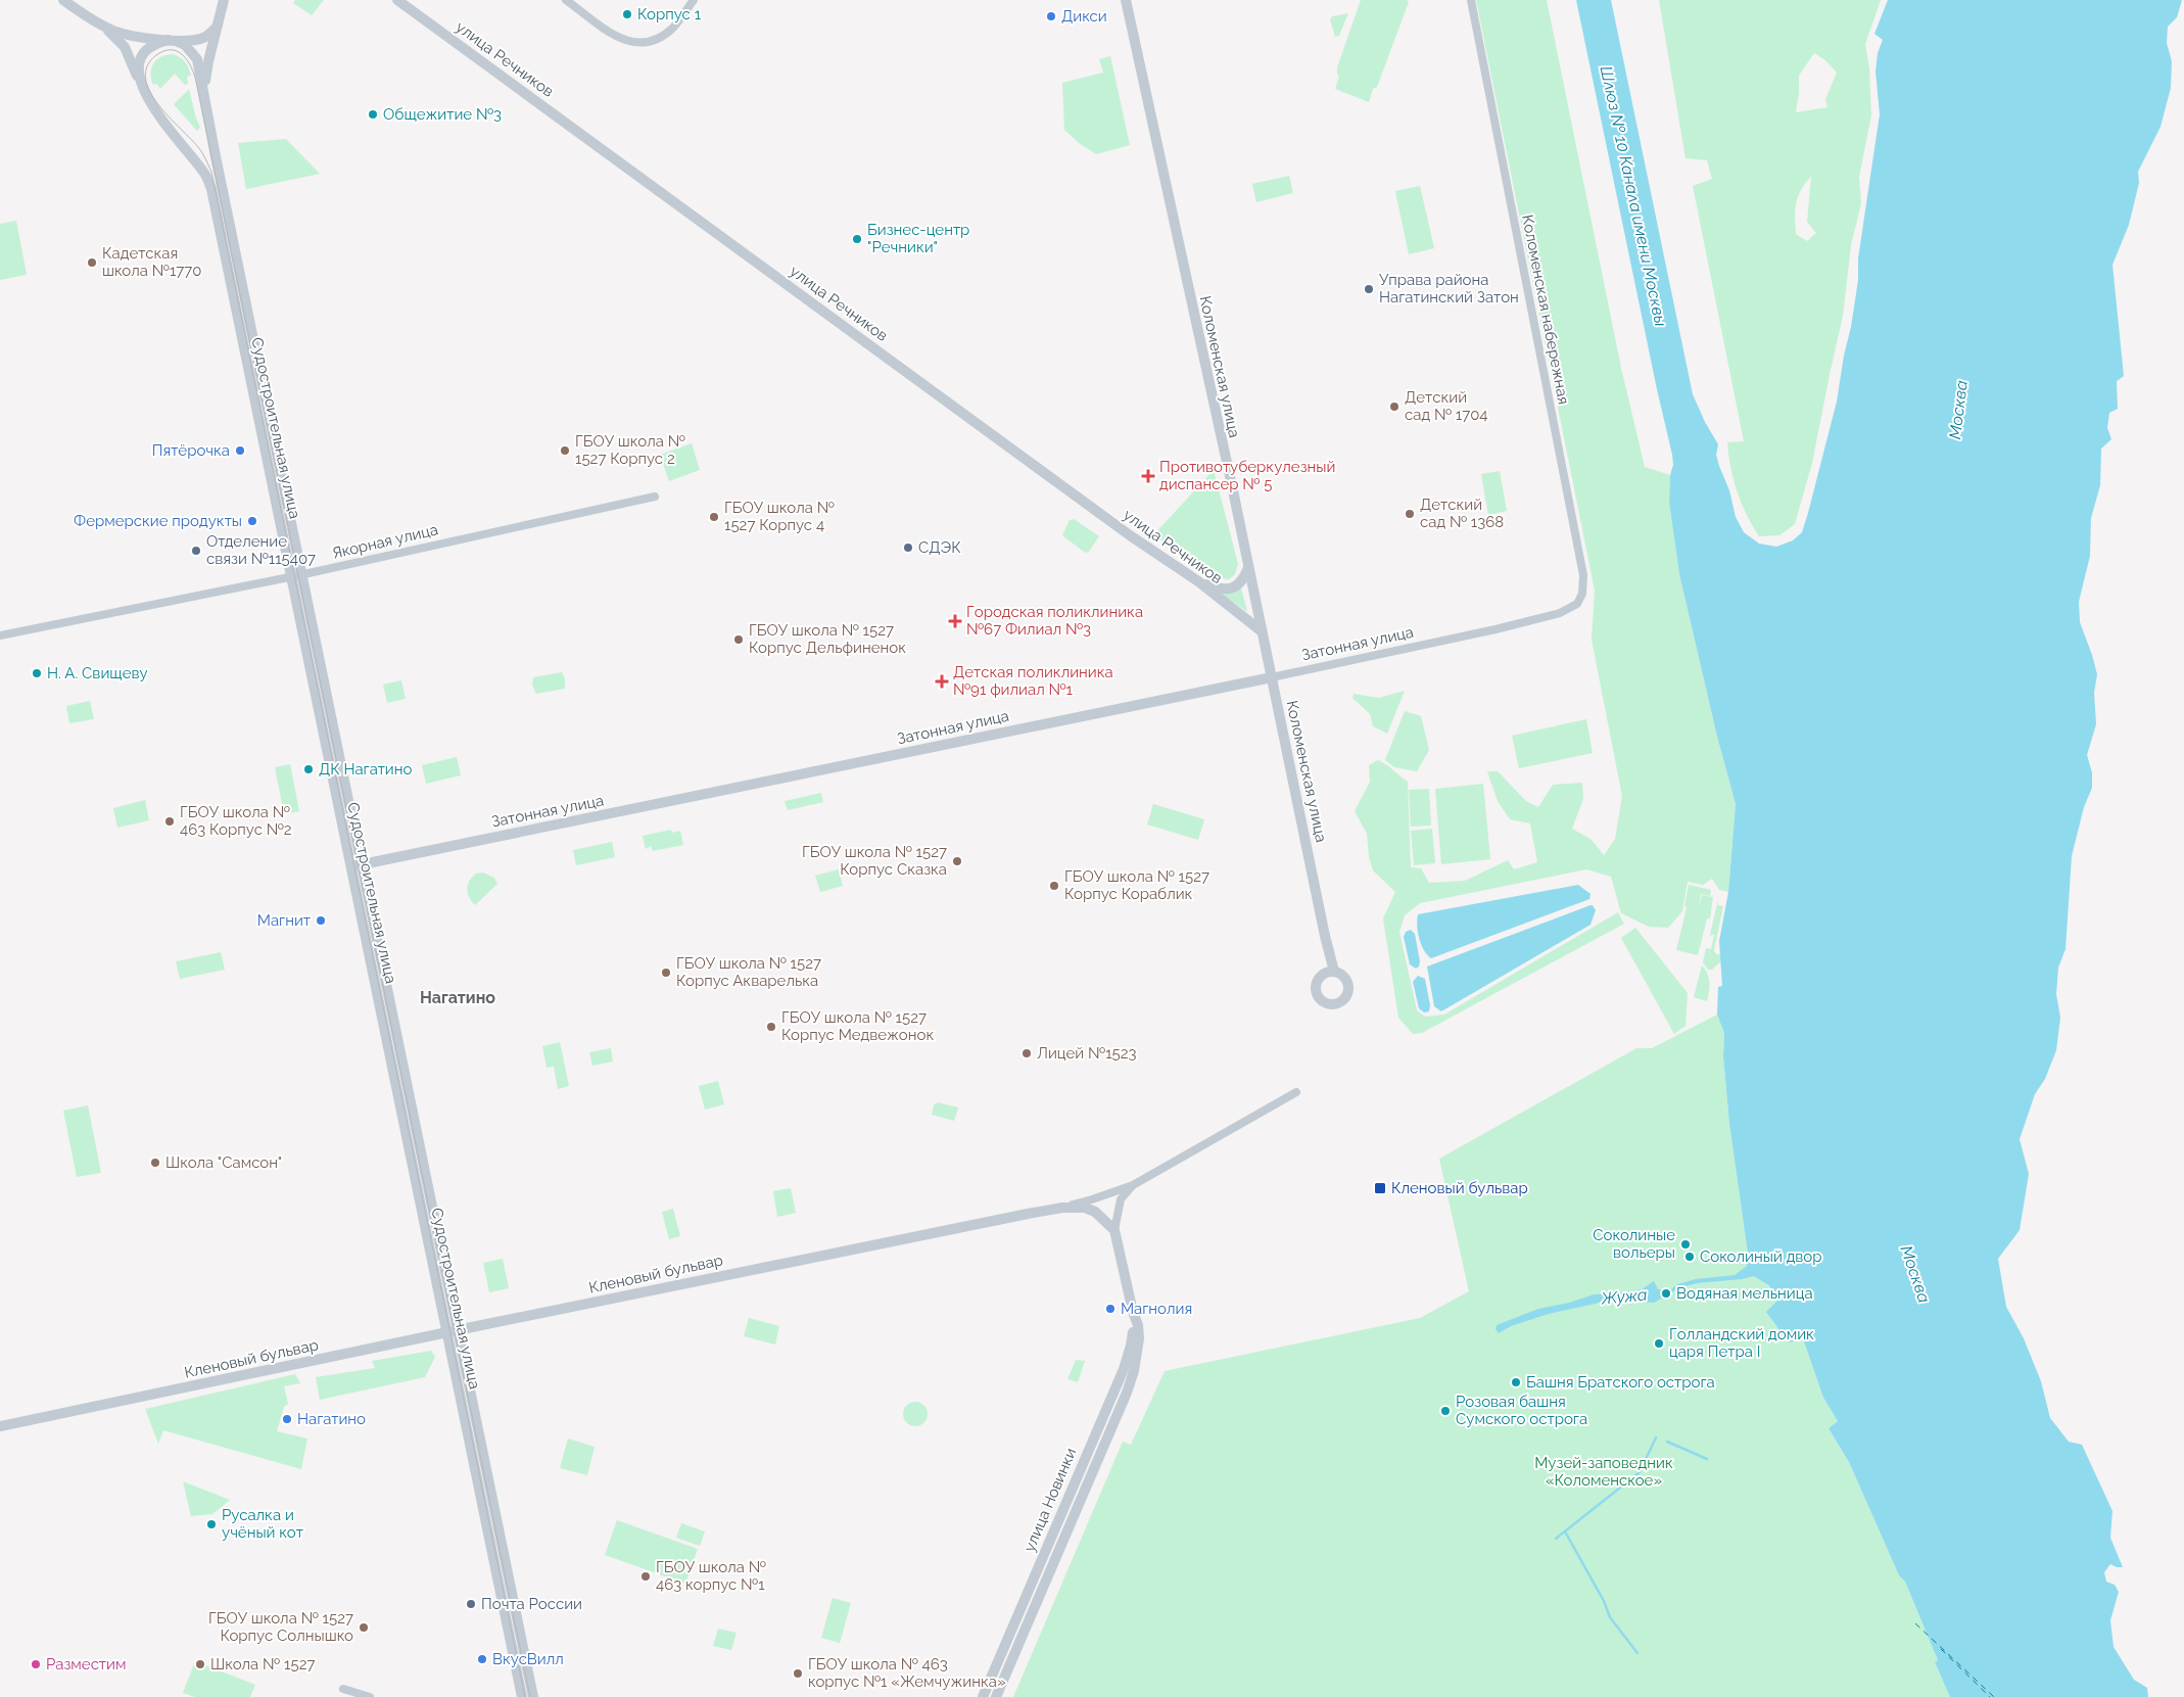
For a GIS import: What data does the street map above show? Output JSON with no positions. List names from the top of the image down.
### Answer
{
  "streets": {
    "street": [
      "улица Речников",
      "Коломенская набережная",
      "Коломенская улица",
      "Судостроительная улица",
      "Якорная улица",
      "Затонная улица",
      "Кленовый бульвар",
      "улица Новинки"
    ]
  },
  "crossings": [
    ["улица Речников", "Коломенская улица"],
    ["Коломенская набережная", "Затонная улица"],
    ["Коломенская улица", "Затонная улица"],
    ["Судостроительная улица", "Якорная улица"],
    ["Судостроительная улица", "Затонная улица"],
    ["Судостроительная улица", "Кленовый бульвар"],
    ["Кленовый бульвар", "улица Новинки"]
  ],
  "districts": ["Нагатино"],
  "water": ["Шлюз № 10 Канала имени Москвы", "Москва", "Жужа"],
  "parks": ["Музей-заповедник «Коломенское»"],
  "places": {
    "other": [
      "Корпус 1",
      "Дикси",
      "Общежитие №3",
      "Бизнес-центр \"Речники\"",
      "Кадетская школа №1770",
      "Управа района Нагатинский Затон",
      "Детский сад № 1704",
      "Пятёрочка",
      "ГБОУ школа № 1527 Корпус 2",
      "Детский сад № 1368",
      "ГБОУ школа № 1527 Корпус 4",
      "Фермерские продукты",
      "СДЭК",
      "Отделение связи №115407",
      "ГБОУ школа № 1527 Корпус Дельфиненок",
      "Н. А. Свищеву",
      "ДК Нагатино",
      "ГБОУ школа № 463 Корпус №2",
      "ГБОУ школа № 1527 Корпус Сказка",
      "ГБОУ школа № 1527 Корпус Кораблик",
      "Магнит",
      "ГБОУ школа № 1527 Корпус Акварелька",
      "ГБОУ школа № 1527 Корпус Медвежонок",
      "Лицей №1523",
      "Школа \"Самсон\"",
      "Соколиные вольеры",
      "Соколиный двор",
      "Водяная мельница",
      "Магнолия",
      "Голландский домик царя Петра I",
      "Башня Братского острога",
      "Розовая башня Сумского острога",
      "Нагатино",
      "Русалка и учёный кот",
      "ГБОУ школа № 463 корпус №1",
      "Почта России",
      "ГБОУ школа № 1527 Корпус Солнышко",
      "ВкусВилл",
      "Разместим",
      "Школа № 1527",
      "ГБОУ школа № 463 корпус №1 «Жемчужинка»"
    ],
    "health": ["Противотуберкулезный диспансер № 5", "Городская поликлиника №67 Филиал №3", "Детская поликлиника №91 филиал №1"],
    "transit": ["Кленовый бульвар"]
  }
}
